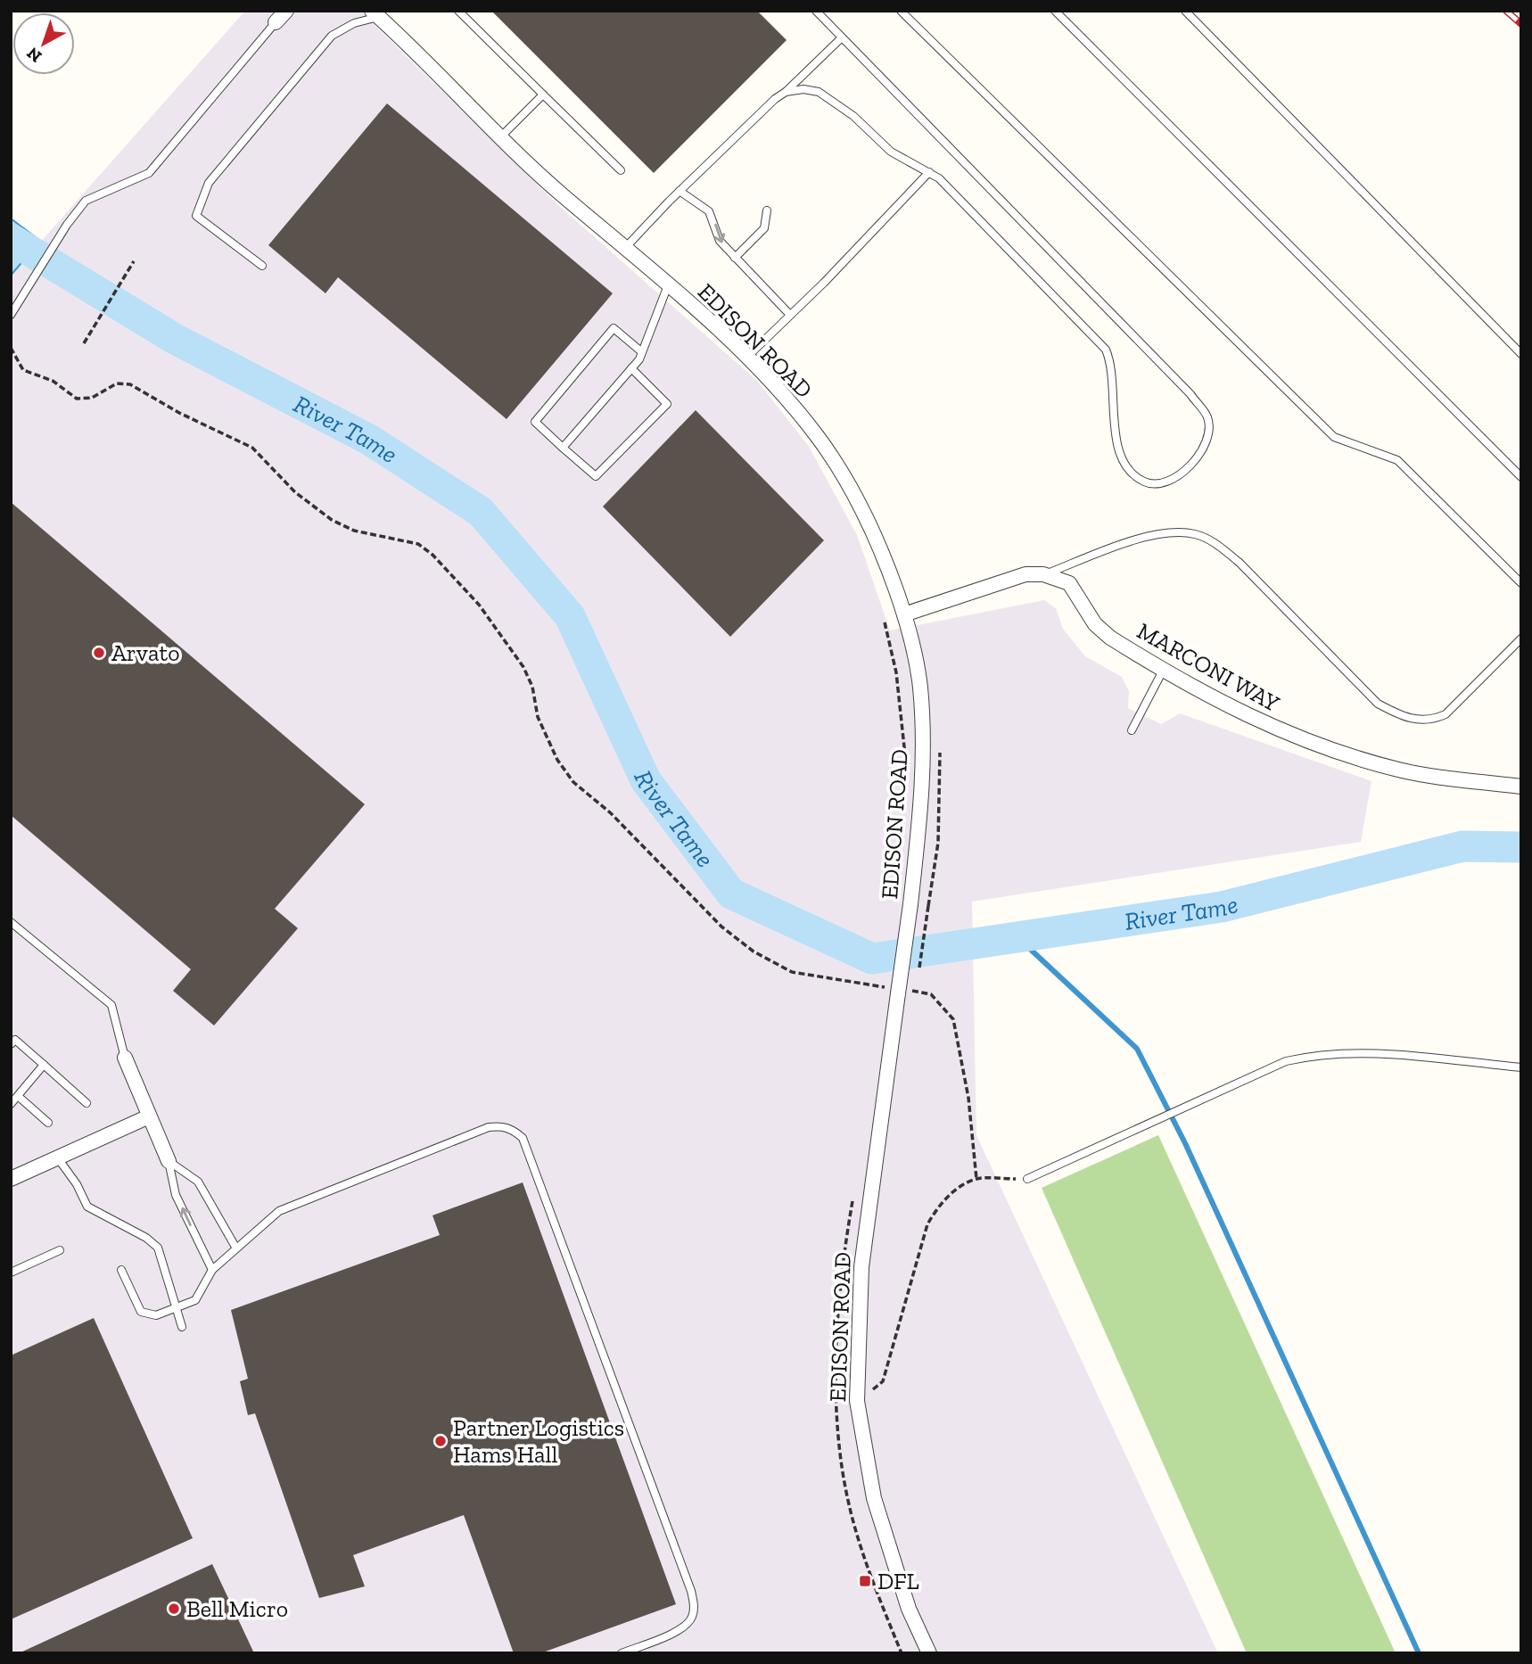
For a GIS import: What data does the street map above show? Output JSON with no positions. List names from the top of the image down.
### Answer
{
  "streets": {
    "street": ["EDISON ROAD", "MARCONI WAY"]
  },
  "water": ["River Tame"],
  "places": {
    "other": ["Arvato", "Partner Logistics Hams Hall", "Bell Micro"],
    "transit": ["DFL"]
  },
  "north": "bottom left"
}
